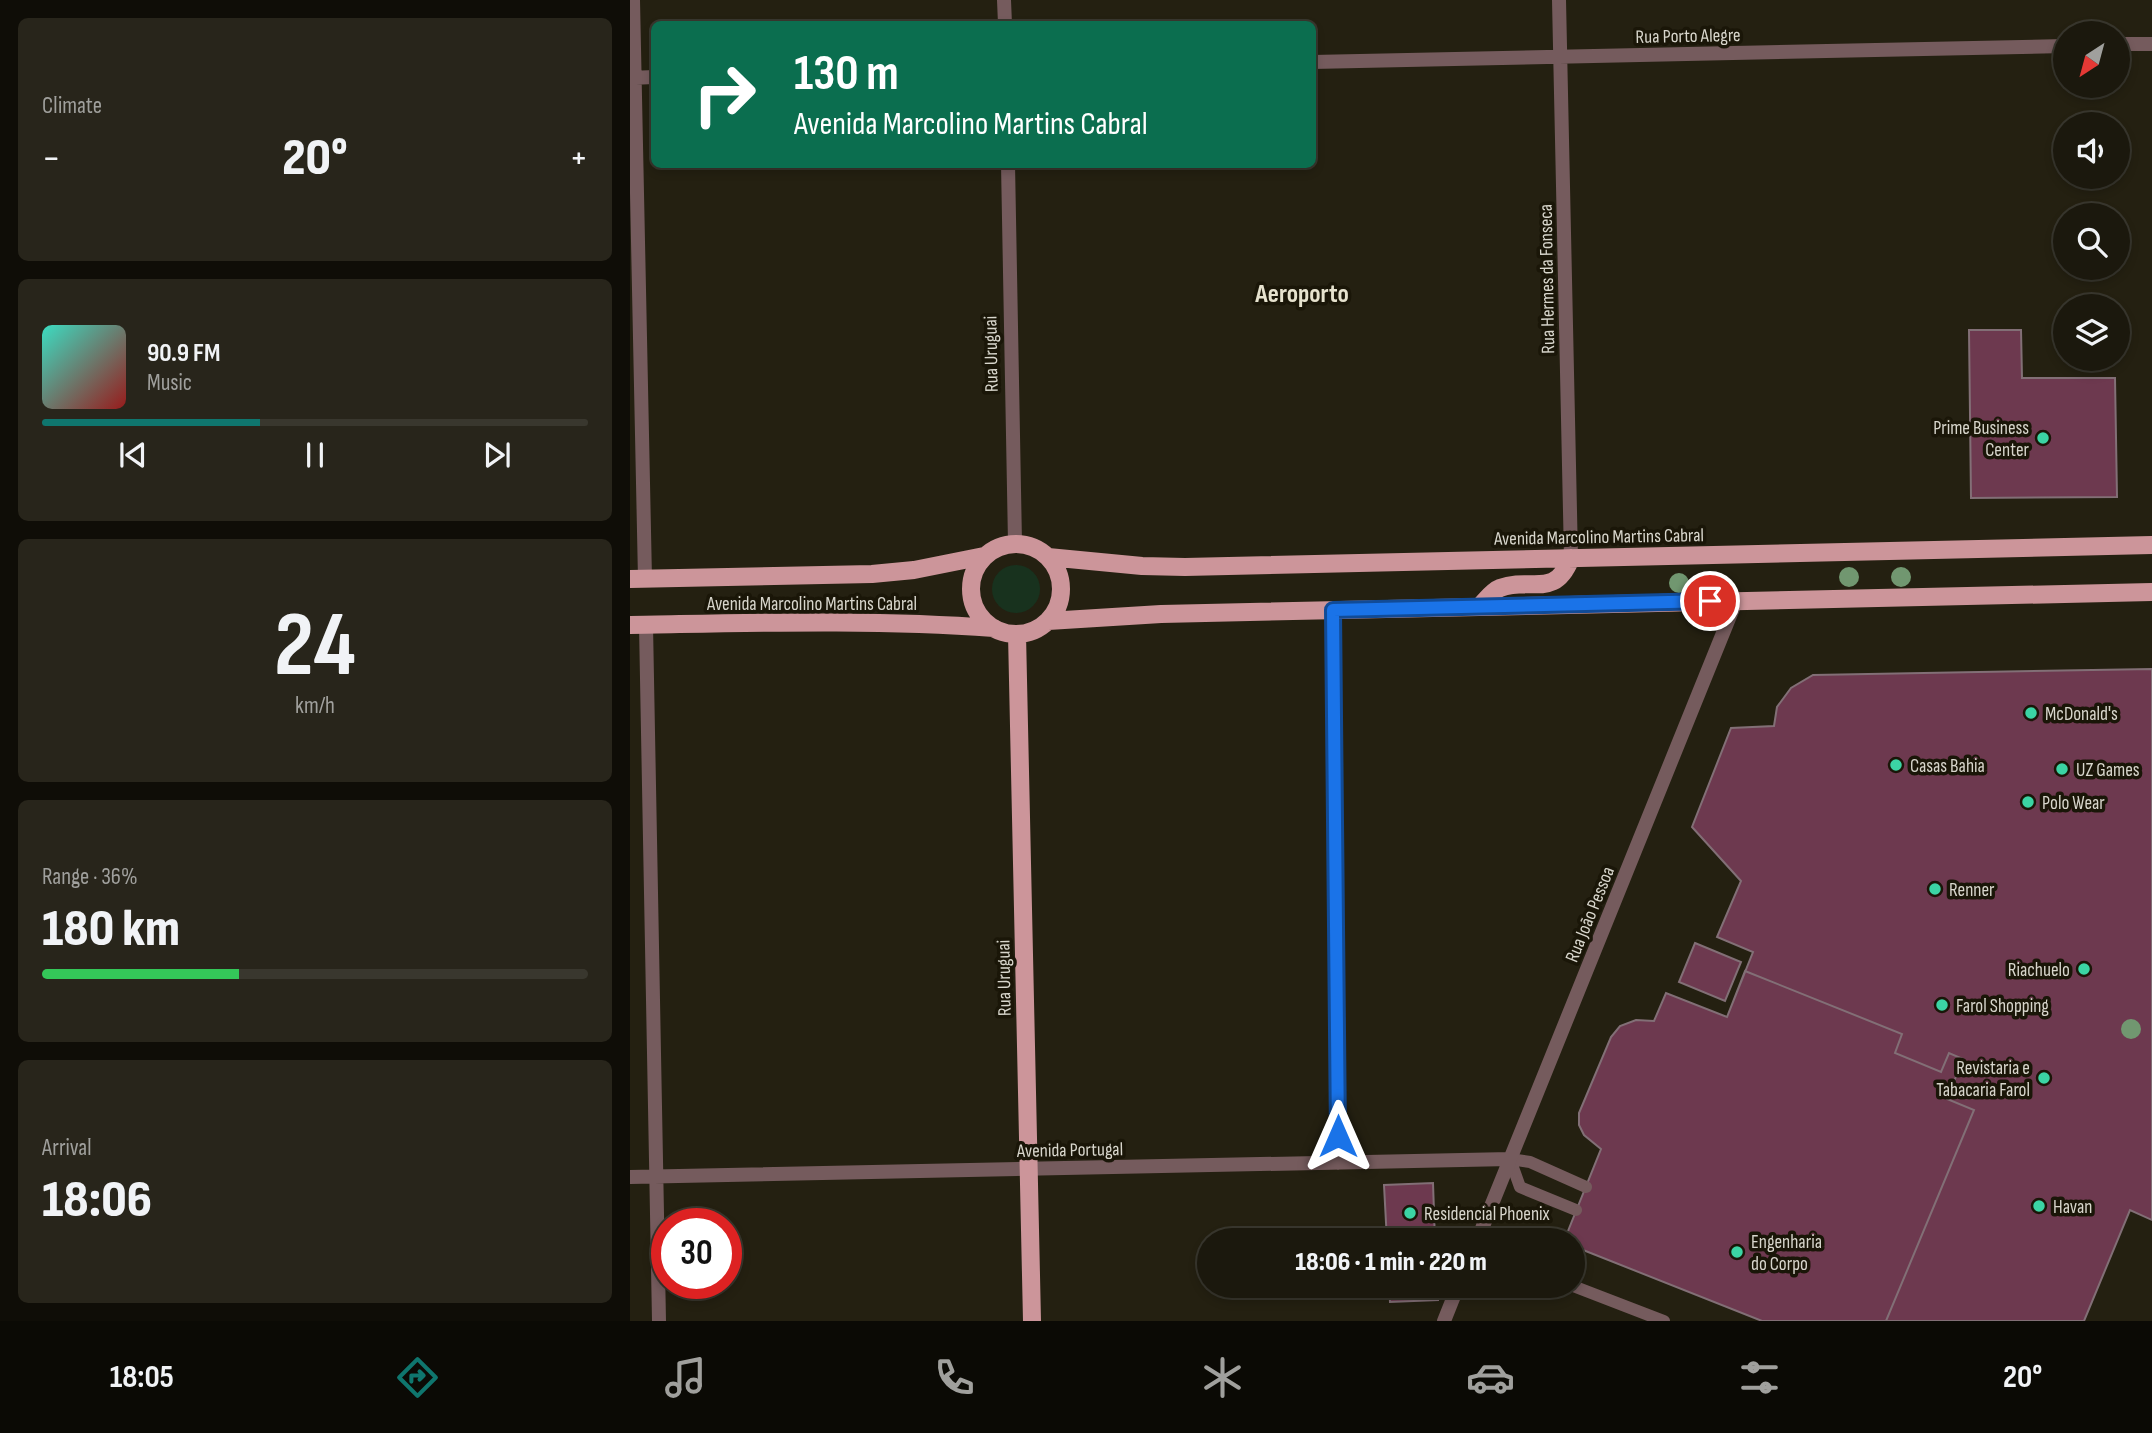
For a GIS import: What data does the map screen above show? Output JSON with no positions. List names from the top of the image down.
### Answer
{
  "streets": {
    "main road": ["Rua Uruguai", "Avenida Marcolino Martins Cabral"],
    "street": [
      "Rua Porto Alegre",
      "Rua Hermes da Fonseca",
      "Rua João Pessoa",
      "Avenida Portugal"
    ]
  },
  "crossings": [
    ["Rua Porto Alegre", "Rua Hermes da Fonseca"],
    ["Rua Hermes da Fonseca", "Avenida Marcolino Martins Cabral"],
    ["Rua Uruguai", "Avenida Marcolino Martins Cabral"],
    ["Rua Uruguai", "Avenida Portugal"],
    ["Rua João Pessoa", "Avenida Portugal"]
  ],
  "districts": ["Aeroporto"],
  "places": [
    "Prime Business Center",
    "McDonald's",
    "Casas Bahia",
    "UZ Games",
    "Polo Wear",
    "Renner",
    "Riachuelo",
    "Farol Shopping",
    "Revistaria e Tabacaria Farol",
    "Havan",
    "Residencial Phoenix",
    "Engenharia do Corpo"
  ],
  "north": "bottom left",
  "page": {
    "tile": [
      "Climate",
      ["24", "km/h"],
      ["Range · 36%", "180 km"],
      ["Arrival", "18:06"]
    ],
    "turn": ["130 m", "Avenida Marcolino Martins Cabral"],
    "heat": ["−", "20°", "+"],
    "song": ["90.9 FM", "Music"],
    "limit": "30",
    "trip": "18:06 · 1 min · 220 m",
    "tabs": ["18:05", "20°"]
  }
}
